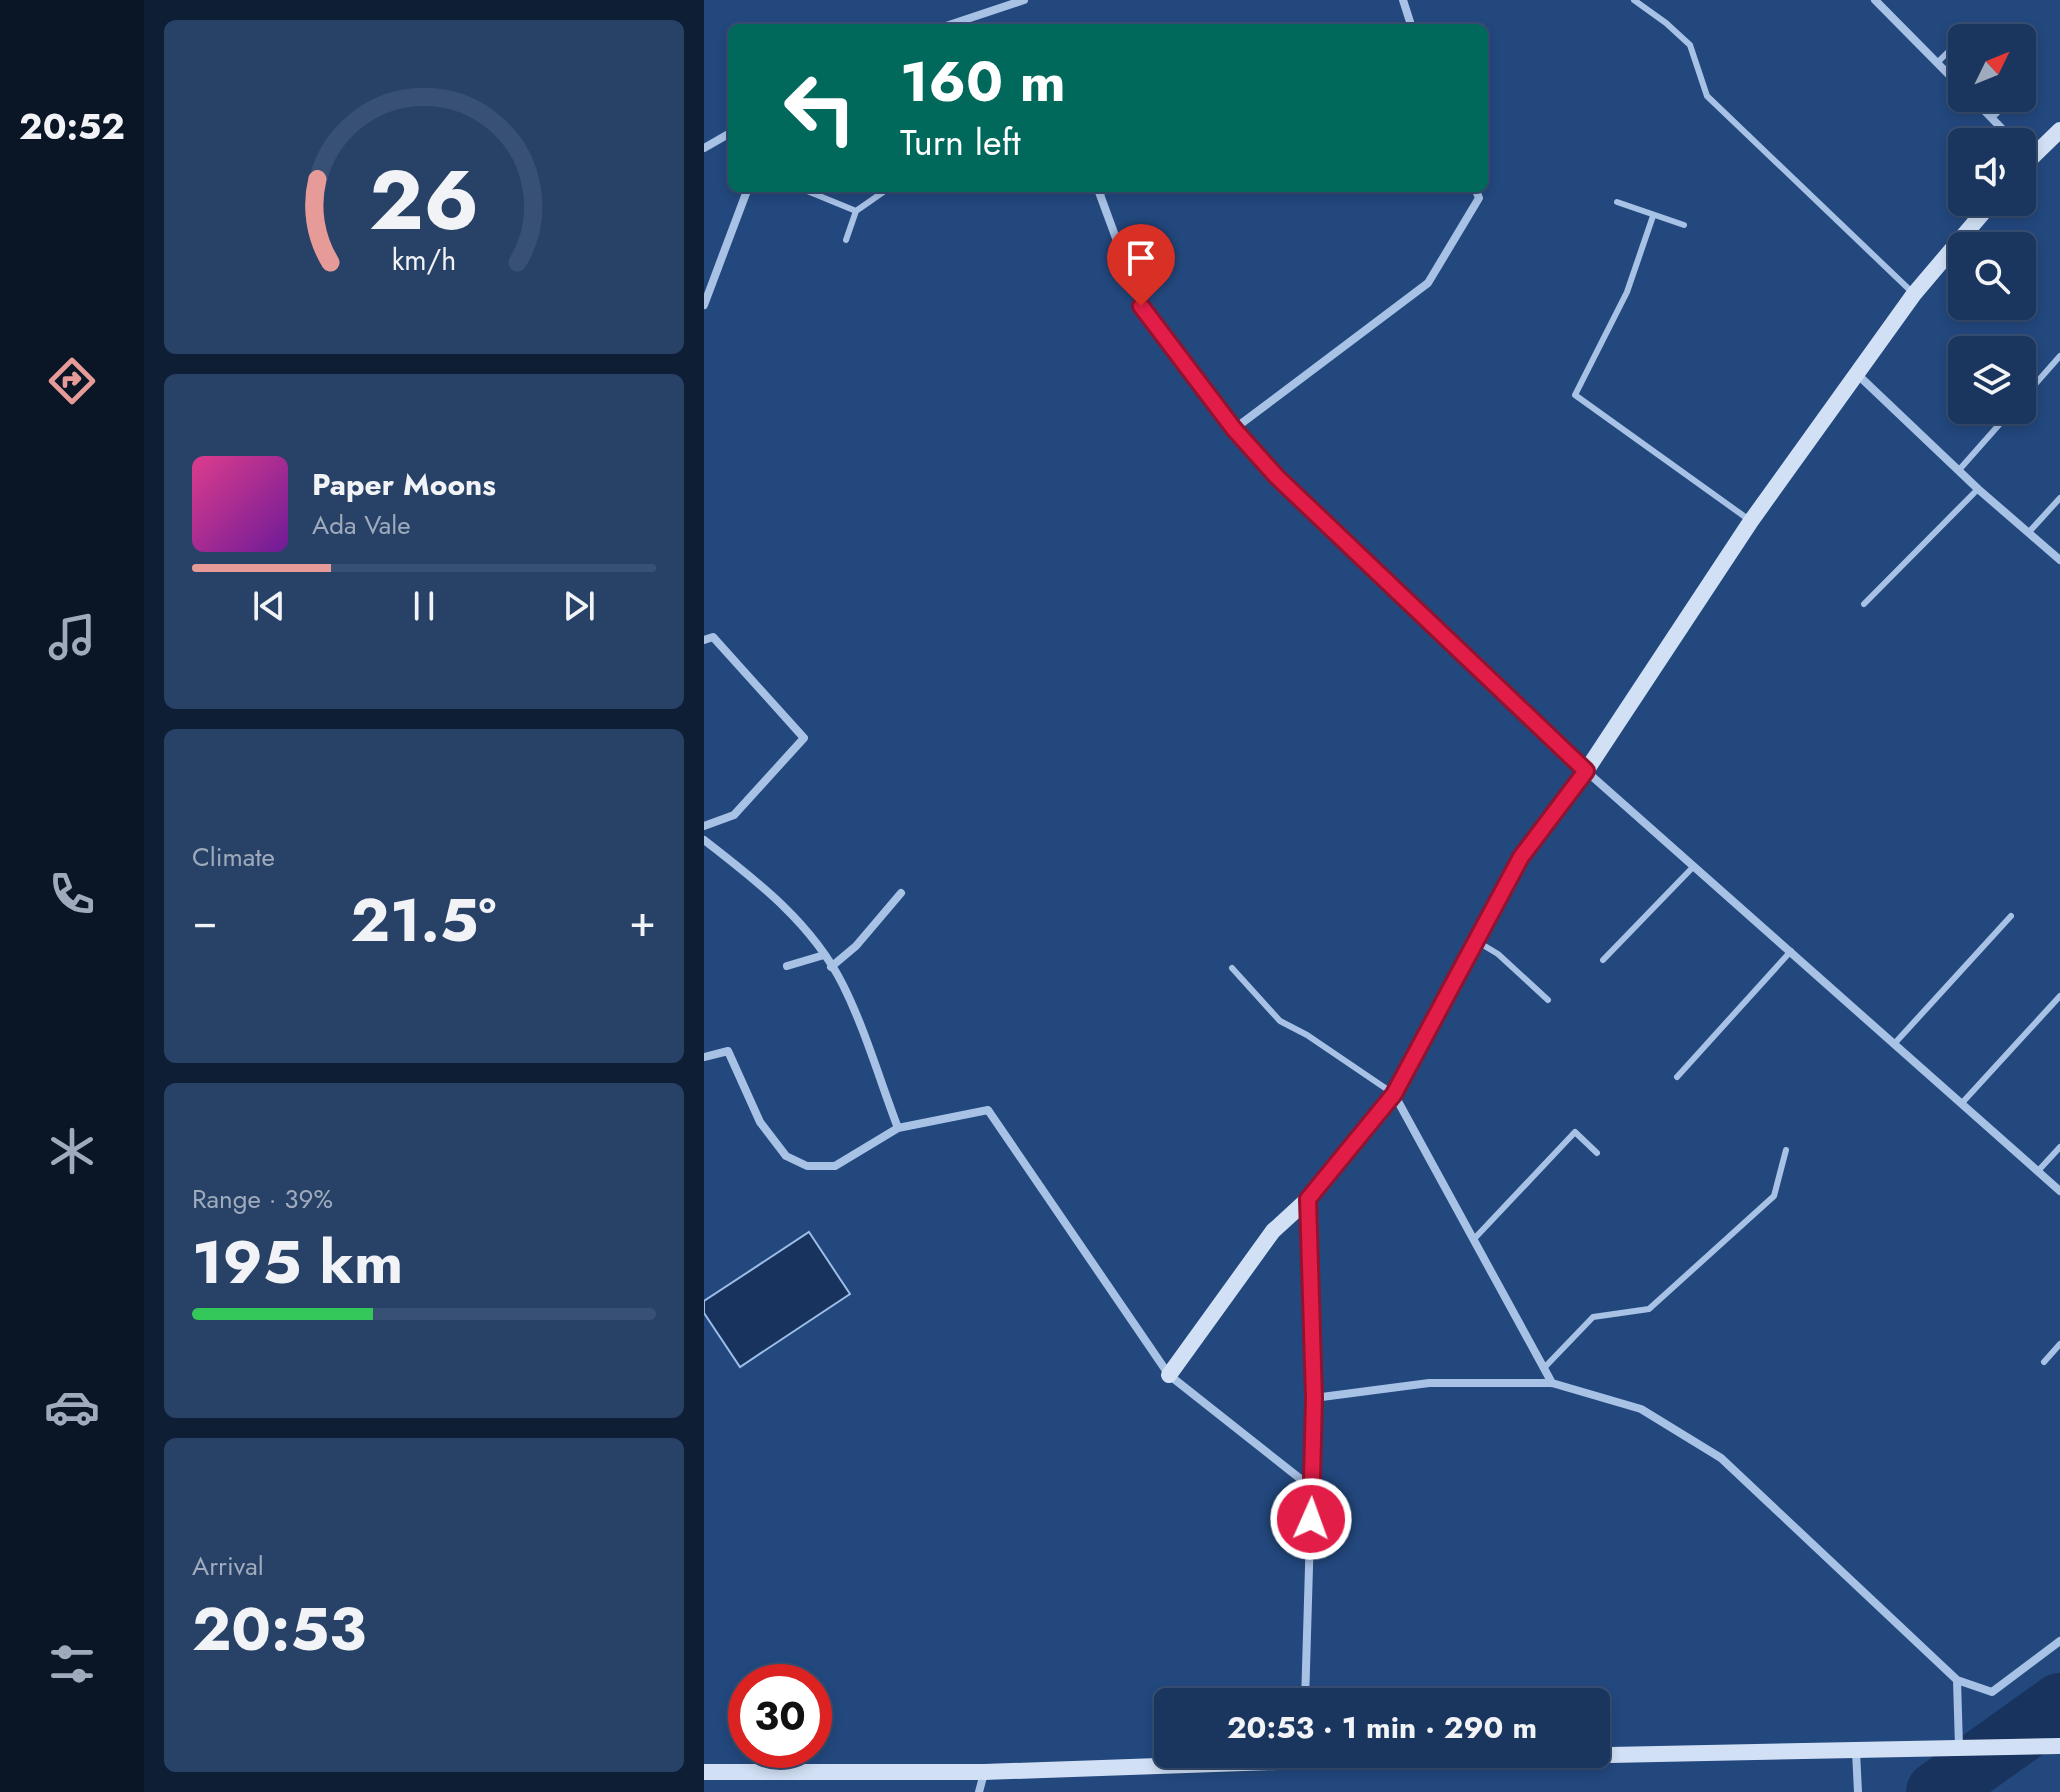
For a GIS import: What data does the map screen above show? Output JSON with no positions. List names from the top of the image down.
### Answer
{
  "north": "top right",
  "page": {
    "tabs": "20:52",
    "turn": ["160 m", "Turn left"],
    "song": ["Paper Moons", "Ada Vale"],
    "tile": [
      "Climate",
      ["Range · 39%", "195 km"],
      ["Arrival", "20:53"]
    ],
    "heat": ["−", "21.5°", "+"],
    "limit": "30",
    "trip": "20:53 · 1 min · 290 m",
    "gauge": ["26", "km/h"]
  }
}
